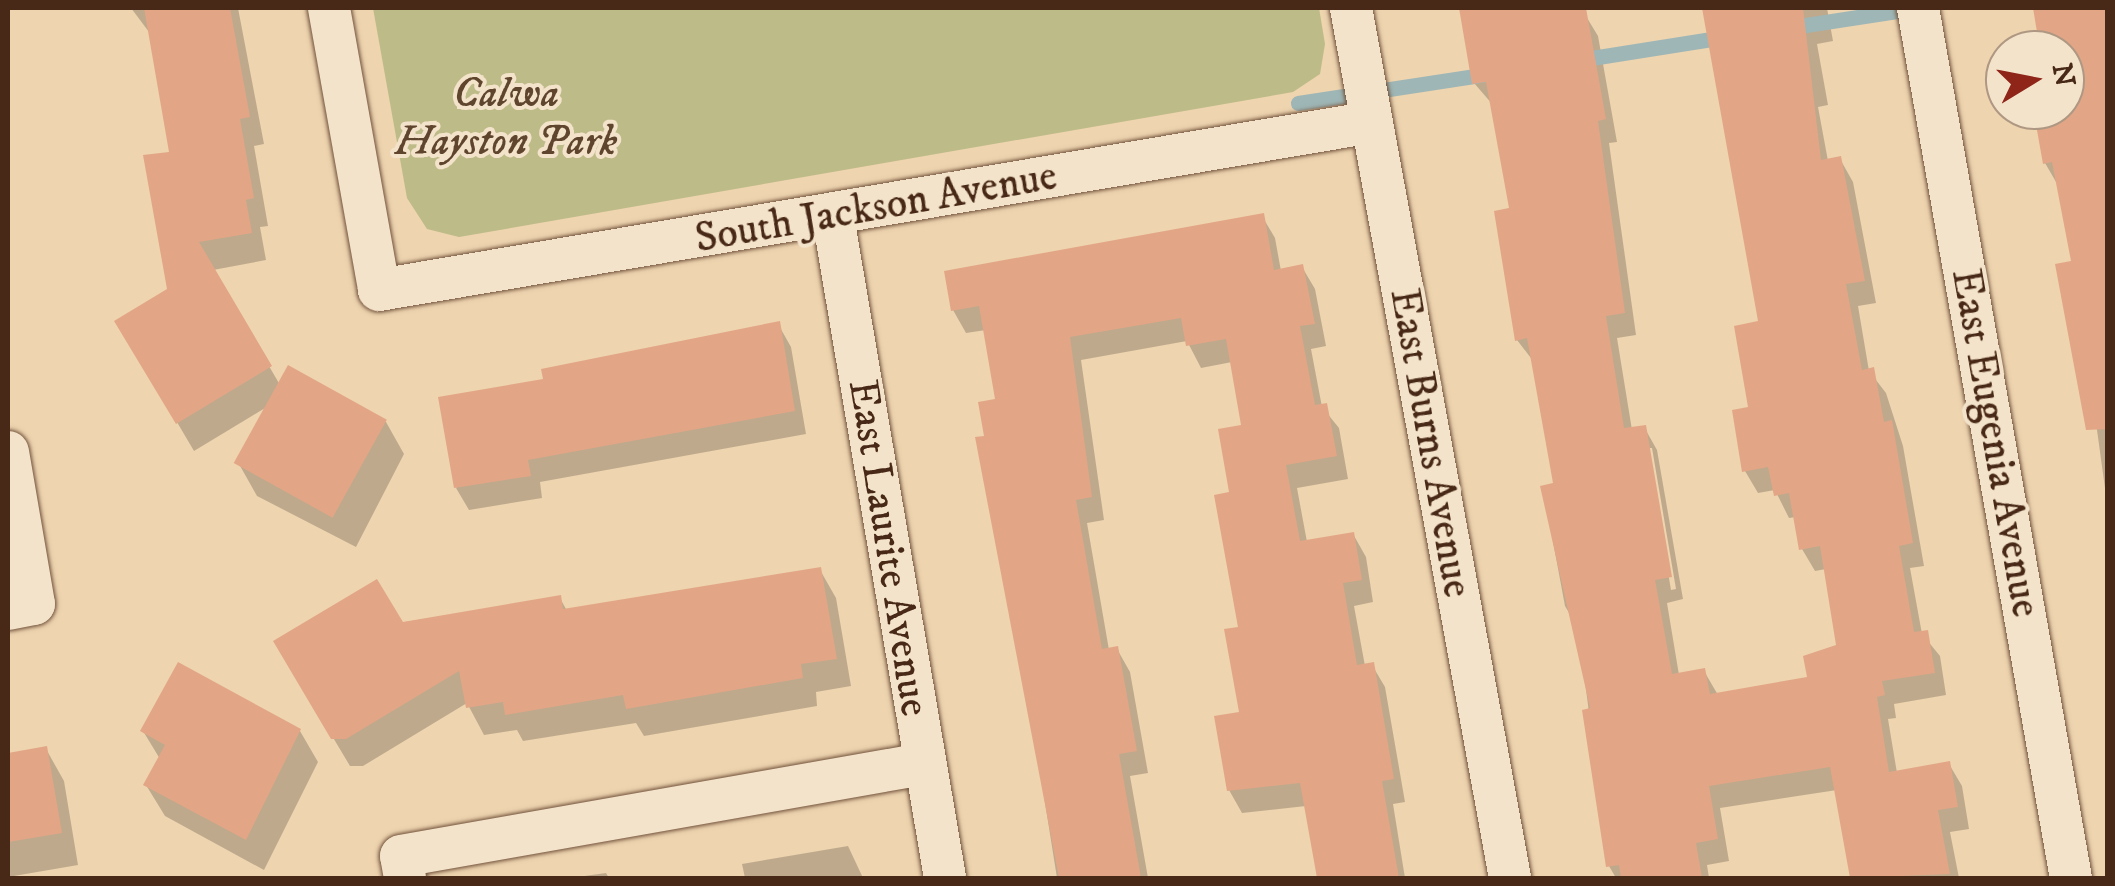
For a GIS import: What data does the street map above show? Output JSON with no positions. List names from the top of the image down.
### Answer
{
  "streets": {
    "street": [
      "South Jackson Avenue",
      "East Burns Avenue",
      "East Eugenia Avenue",
      "East Laurite Avenue"
    ]
  },
  "crossings": [
    ["South Jackson Avenue", "East Burns Avenue"],
    ["South Jackson Avenue", "East Laurite Avenue"]
  ],
  "parks": ["Calwa Hayston Park"],
  "north": "right"
}
